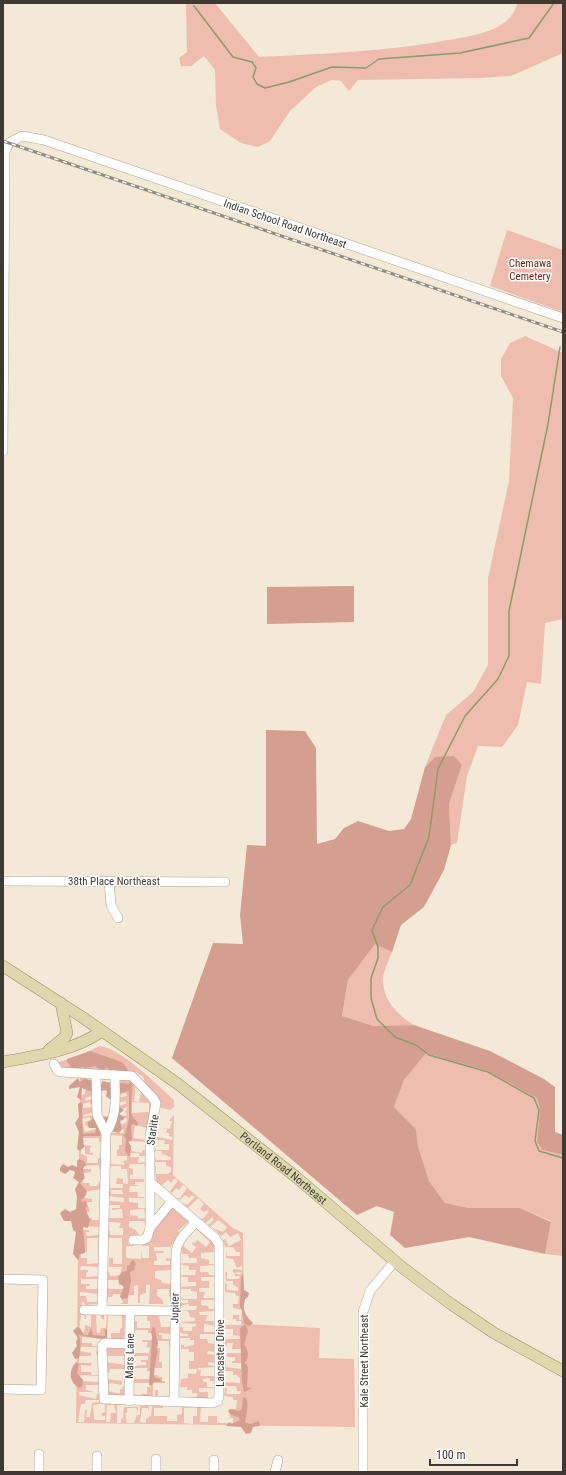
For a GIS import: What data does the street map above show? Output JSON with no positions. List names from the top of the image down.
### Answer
{
  "streets": {
    "main road": ["Portland Road Northeast"],
    "street": [
      "Indian School Road Northeast",
      "38th Place Northeast",
      "Starlite",
      "Jupiter",
      "Lancaster Drive",
      "Mars Lane",
      "Kale Street Northeast"
    ]
  },
  "crossings": [
    ["Starlite", "Lancaster Drive"],
    ["Portland Road Northeast", "Kale Street Northeast"],
    ["Jupiter", "Lancaster Drive"],
    ["Lancaster Drive", "Mars Lane"]
  ],
  "parks": ["Chemawa Cemetery"],
  "scale_bar": "100 m"
}
